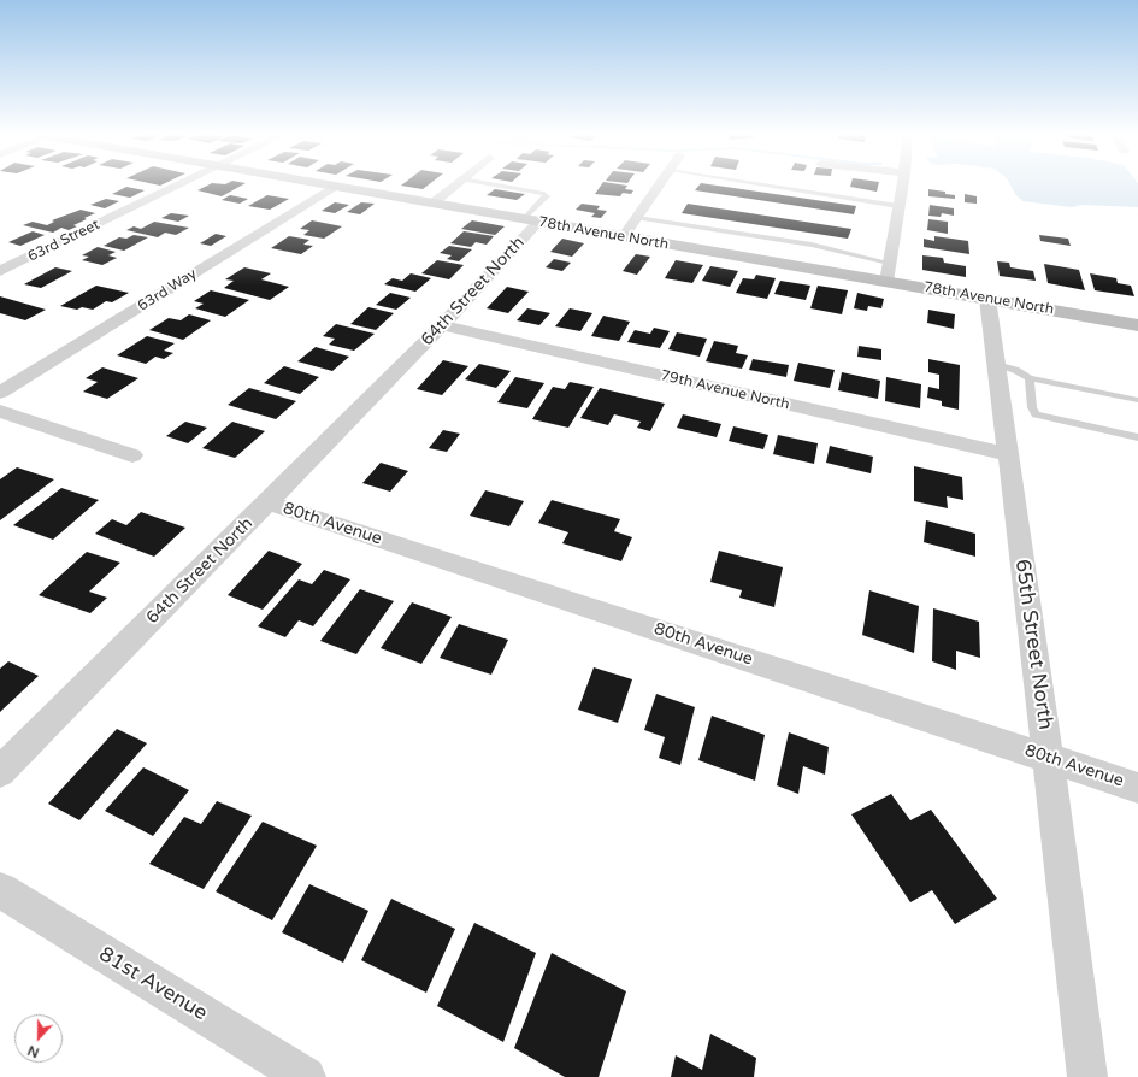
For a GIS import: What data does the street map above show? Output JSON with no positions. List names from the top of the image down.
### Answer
{
  "streets": {
    "street": [
      "78th Avenue North",
      "63rd Street",
      "63rd Way",
      "64th Street North",
      "79th Avenue North",
      "80th Avenue",
      "65th Street North",
      "81st Avenue"
    ]
  },
  "crossings": [
    ["78th Avenue North", "63rd Way"],
    ["78th Avenue North", "64th Street North"],
    ["78th Avenue North", "65th Street North"],
    ["64th Street North", "79th Avenue North"],
    ["64th Street North", "80th Avenue"],
    ["79th Avenue North", "65th Street North"],
    ["80th Avenue", "65th Street North"]
  ],
  "north": "bottom"
}
